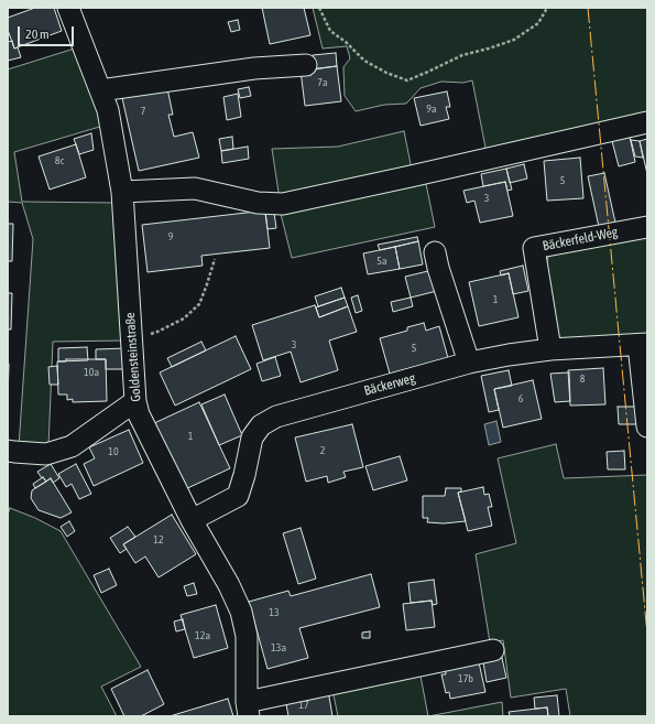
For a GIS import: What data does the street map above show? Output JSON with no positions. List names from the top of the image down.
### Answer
{
  "streets": {
    "street": ["Bäckerfeld-Weg", "Goldensteinstraße", "Bäckerweg"]
  },
  "crossings": [
    ["Bäckerfeld-Weg", "Bäckerweg"],
    ["Goldensteinstraße", "Bäckerweg"]
  ],
  "house_numbers": [
    "7a",
    "9a",
    "7",
    "8c",
    "5",
    "3",
    "9",
    "5a",
    "1",
    "3",
    "5",
    "10a",
    "8",
    "6",
    "1",
    "2",
    "10",
    "12",
    "13",
    "12a",
    "13a",
    "17b",
    "17"
  ],
  "scale_bar": "20 m"
}
